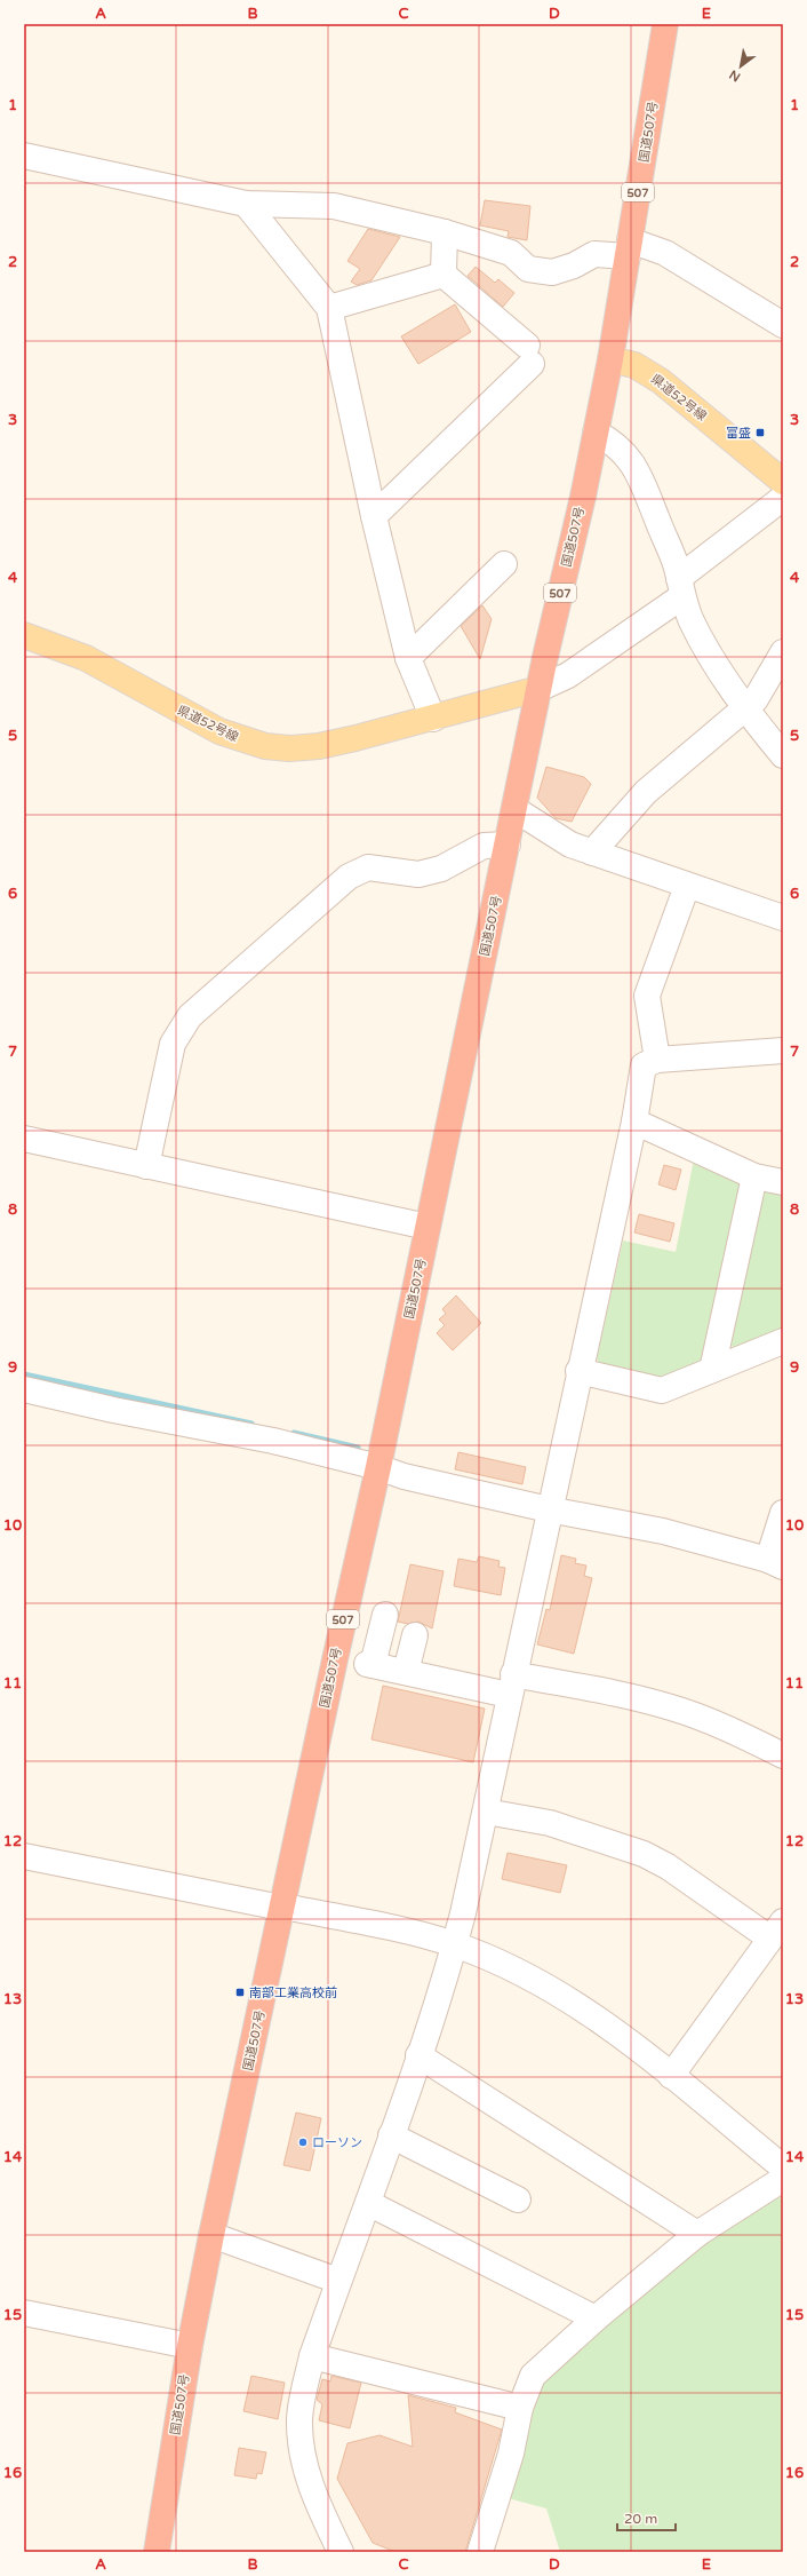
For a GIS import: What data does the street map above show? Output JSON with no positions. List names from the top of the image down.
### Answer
{
  "streets": {
    "highway": ["国道507号", "507"],
    "main road": ["県道52号線"]
  },
  "crossings": [
    ["国道507号", "県道52号線"]
  ],
  "places": {
    "transit": ["富盛", "南部工業高校前"],
    "other": ["ローソン"]
  },
  "scale_bar": "20 m",
  "north": "bottom left",
  "grid": {
    "columns": [
      "A",
      "B",
      "C",
      "D",
      "E"
    ],
    "rows": [
      "1",
      "2",
      "3",
      "4",
      "5",
      "6",
      "7",
      "8",
      "9",
      "10",
      "11",
      "12",
      "13",
      "14",
      "15",
      "16"
    ]
  }
}
